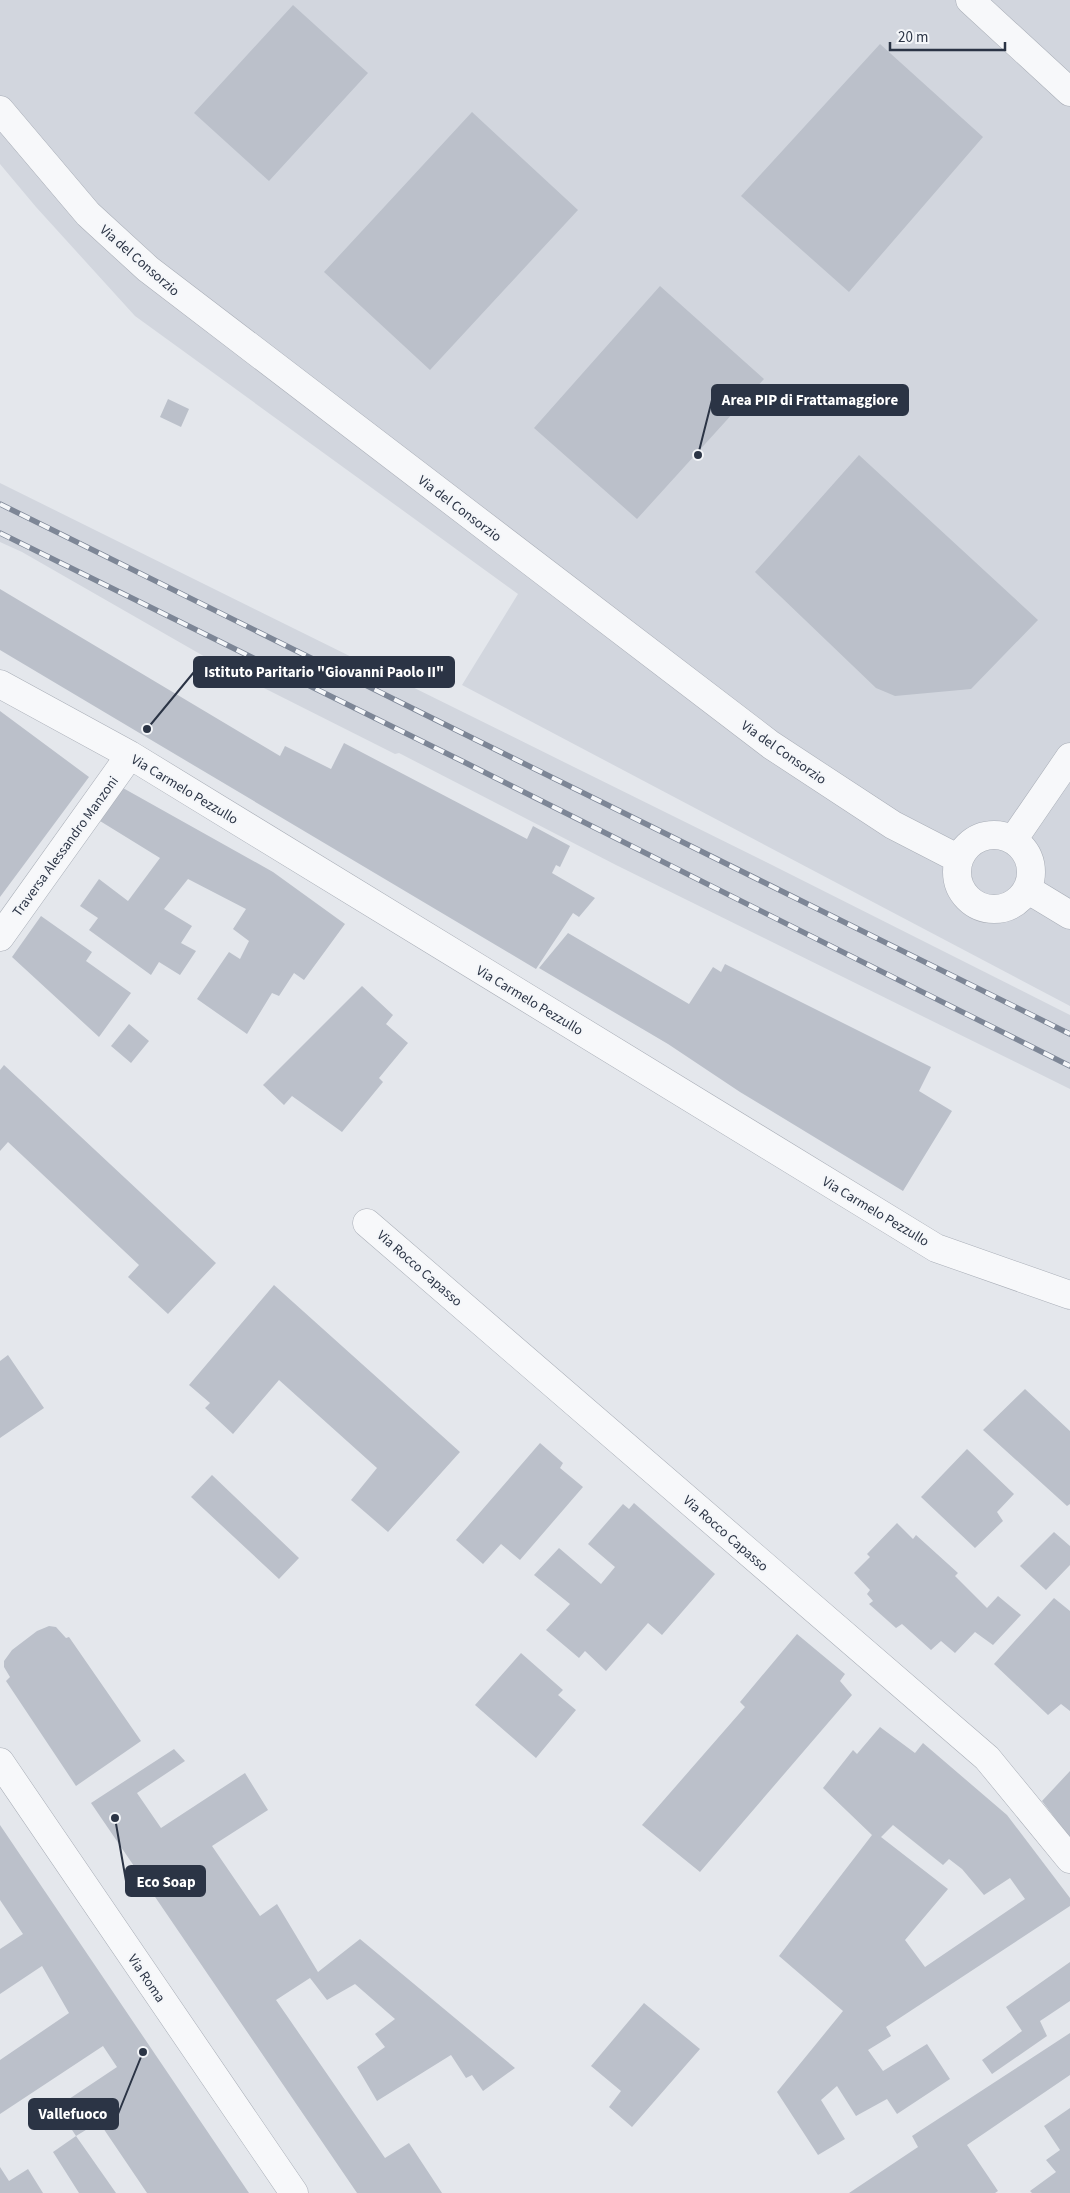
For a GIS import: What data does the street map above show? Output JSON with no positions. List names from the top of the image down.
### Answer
{
  "streets": {
    "street": [
      "Via del Consorzio",
      "Via Carmelo Pezzullo",
      "Traversa Alessandro Manzoni",
      "Via Rocco Capasso",
      "Via Roma"
    ]
  },
  "crossings": [
    ["Via Carmelo Pezzullo", "Traversa Alessandro Manzoni"]
  ],
  "places": [
    "Area PIP di Frattamaggiore",
    "Istituto Paritario \"Giovanni Paolo II\"",
    "Eco Soap",
    "Vallefuoco"
  ],
  "scale_bar": "20 m"
}
